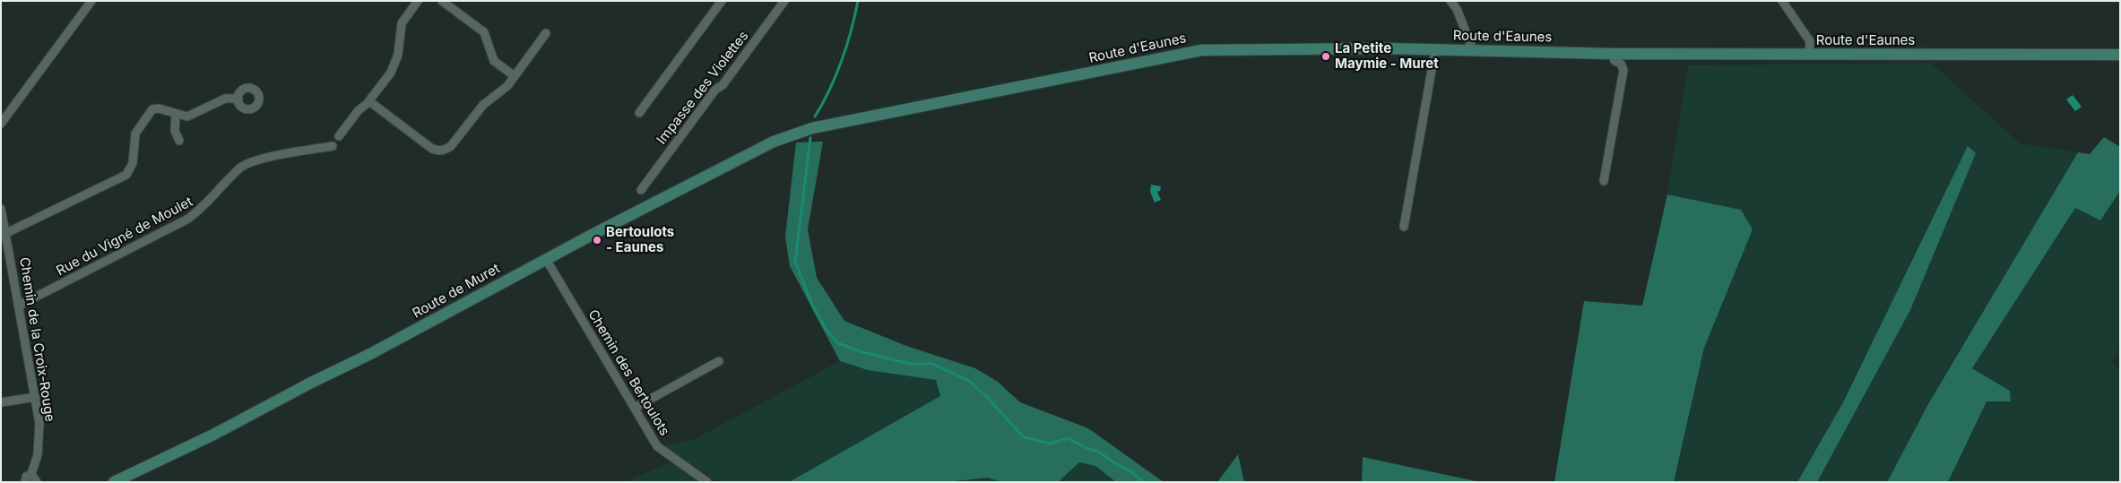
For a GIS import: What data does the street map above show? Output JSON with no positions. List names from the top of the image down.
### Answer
{
  "streets": {
    "main road": ["Route d'Eaunes", "Route de Muret"],
    "street": [
      "Impasse des Violettes",
      "Rue du Vigné de Moulet",
      "Chemin de la Croix-Rouge",
      "Chemin des Bertoulots"
    ]
  },
  "crossings": [
    ["Route d'Eaunes", "Route de Muret"],
    ["Rue du Vigné de Moulet", "Chemin de la Croix-Rouge"],
    ["Route de Muret", "Chemin des Bertoulots"]
  ],
  "places": ["La Petite Maymie - Muret", "Bertoulots - Eaunes"]
}
